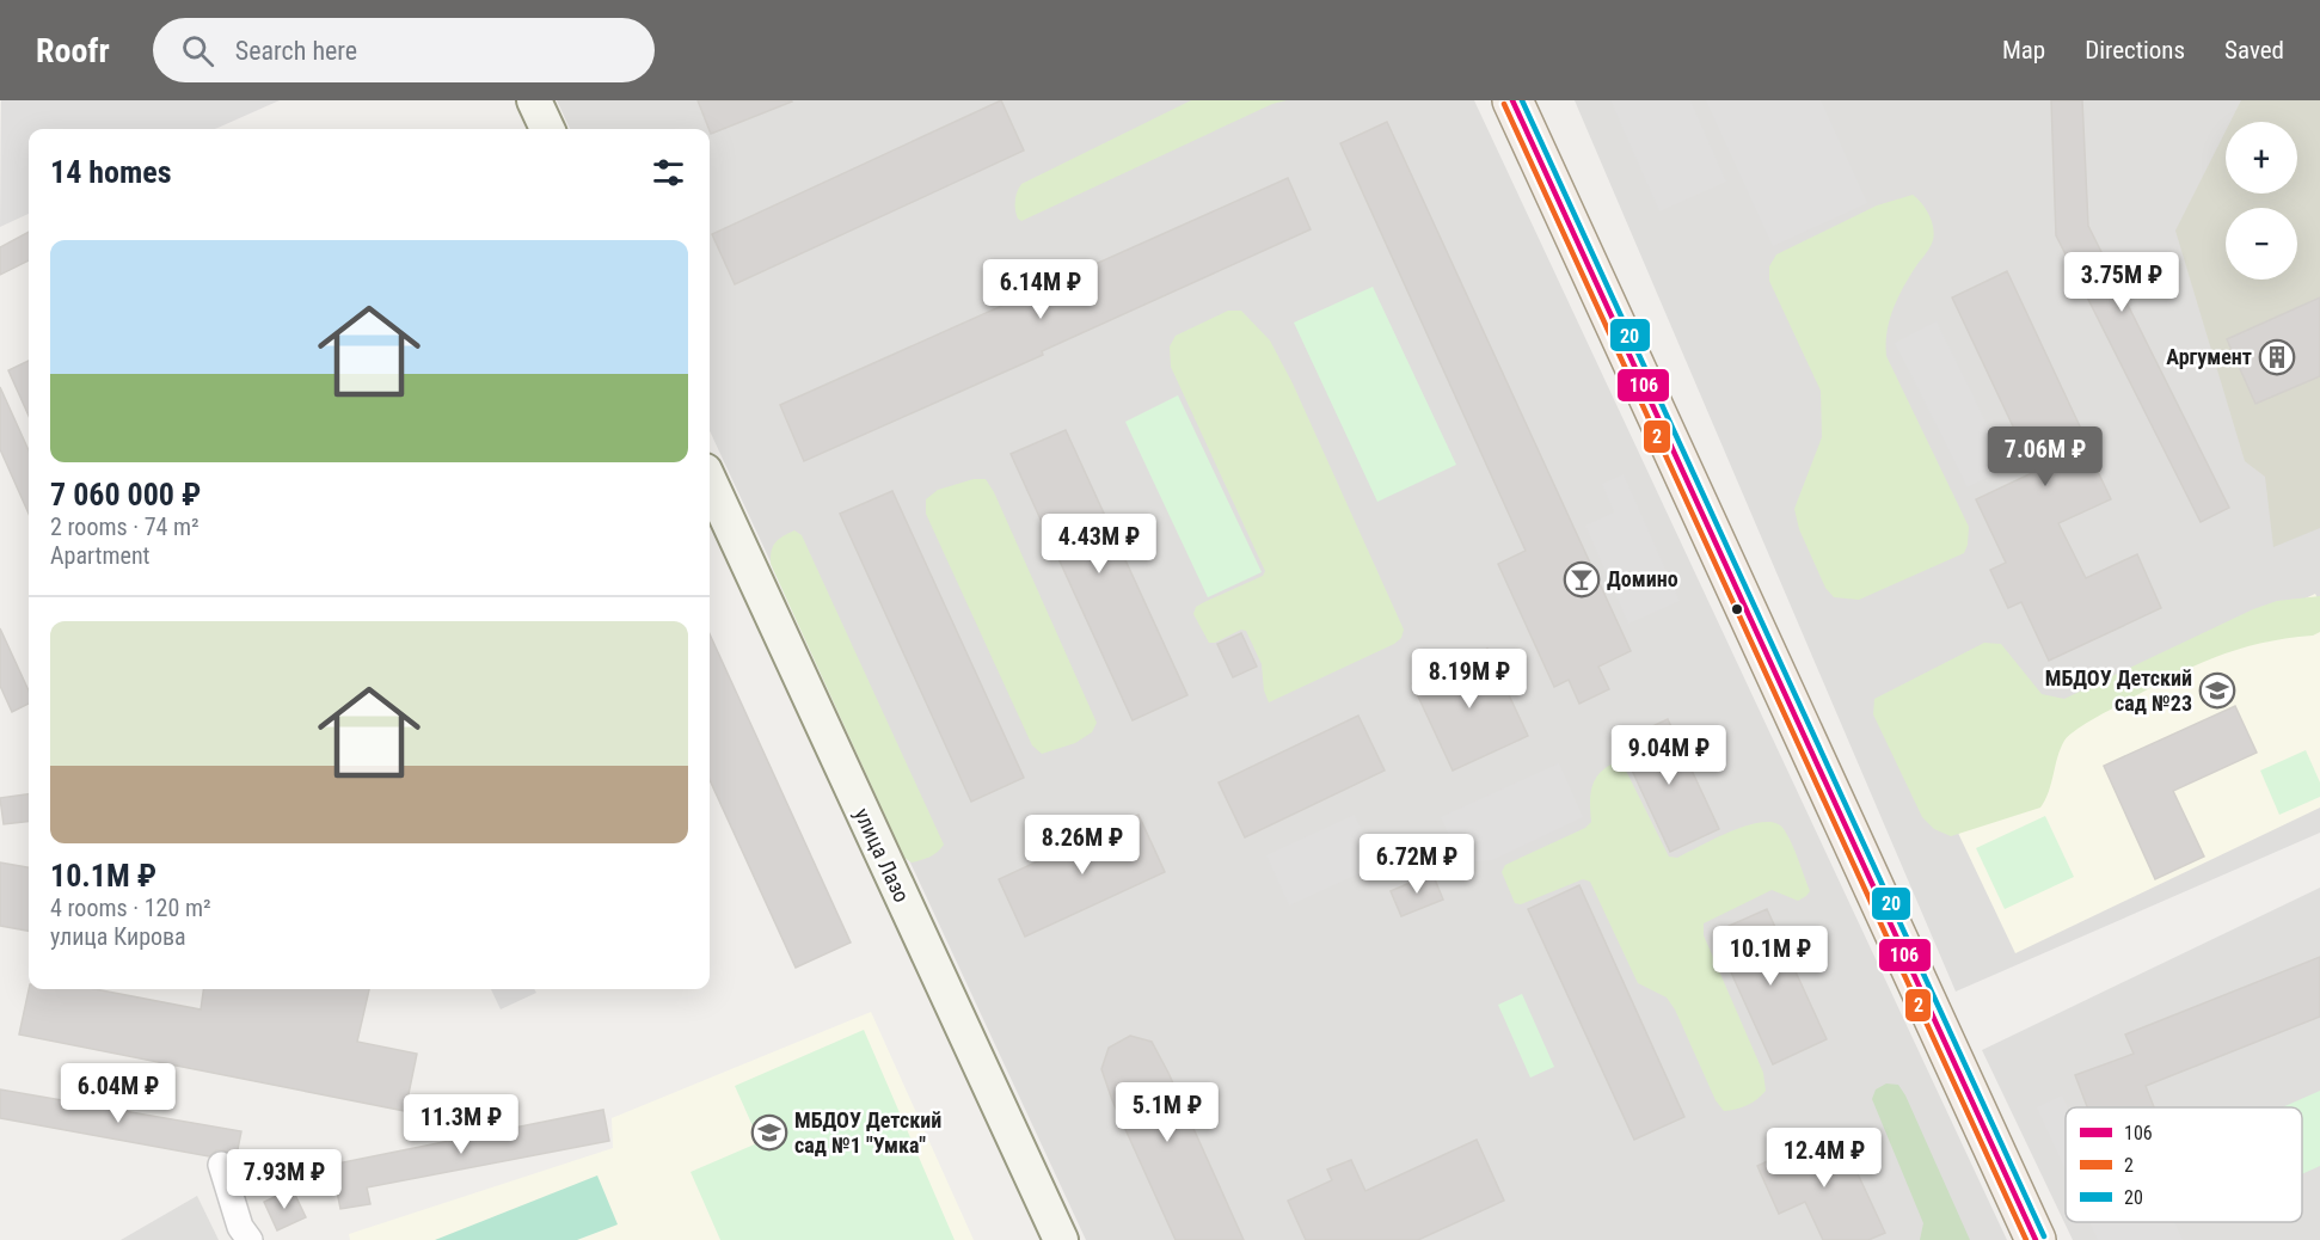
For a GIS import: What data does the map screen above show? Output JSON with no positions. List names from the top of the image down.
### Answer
{
  "streets": {
    "main road": ["улица Лазо"]
  },
  "places": {
    "building": ["Аргумент"],
    "bar": ["Домино"],
    "school or university": ["МБДОУ Детский сад №23", "МБДОУ Детский сад №1 \"Умка\""]
  },
  "lines": ["transit line 106", "transit line 20", "transit line 2"],
  "legend": ["106", "2", "20"],
  "page": {
    "header": "Roofr",
    "search": "Search here",
    "nav": ["Map", "Directions", "Saved"],
    "map_buttons": ["+", "−"],
    "heading": "14 homes",
    "list": [
      {
        "name": "7 060 000 ₽",
        "note": "2 rooms · 74 m² · Apartment"
      },
      {
        "name": "10.1M ₽",
        "note": "4 rooms · 120 m² · улица Кирова"
      }
    ],
    "price": [
      "3.75M ₽",
      "6.14M ₽",
      "7.06M ₽",
      "4.43M ₽",
      "8.19M ₽",
      "9.04M ₽",
      "8.26M ₽",
      "6.72M ₽",
      "10.1M ₽",
      "6.04M ₽",
      "5.1M ₽",
      "11.3M ₽",
      "12.4M ₽",
      "7.93M ₽"
    ]
  }
}
